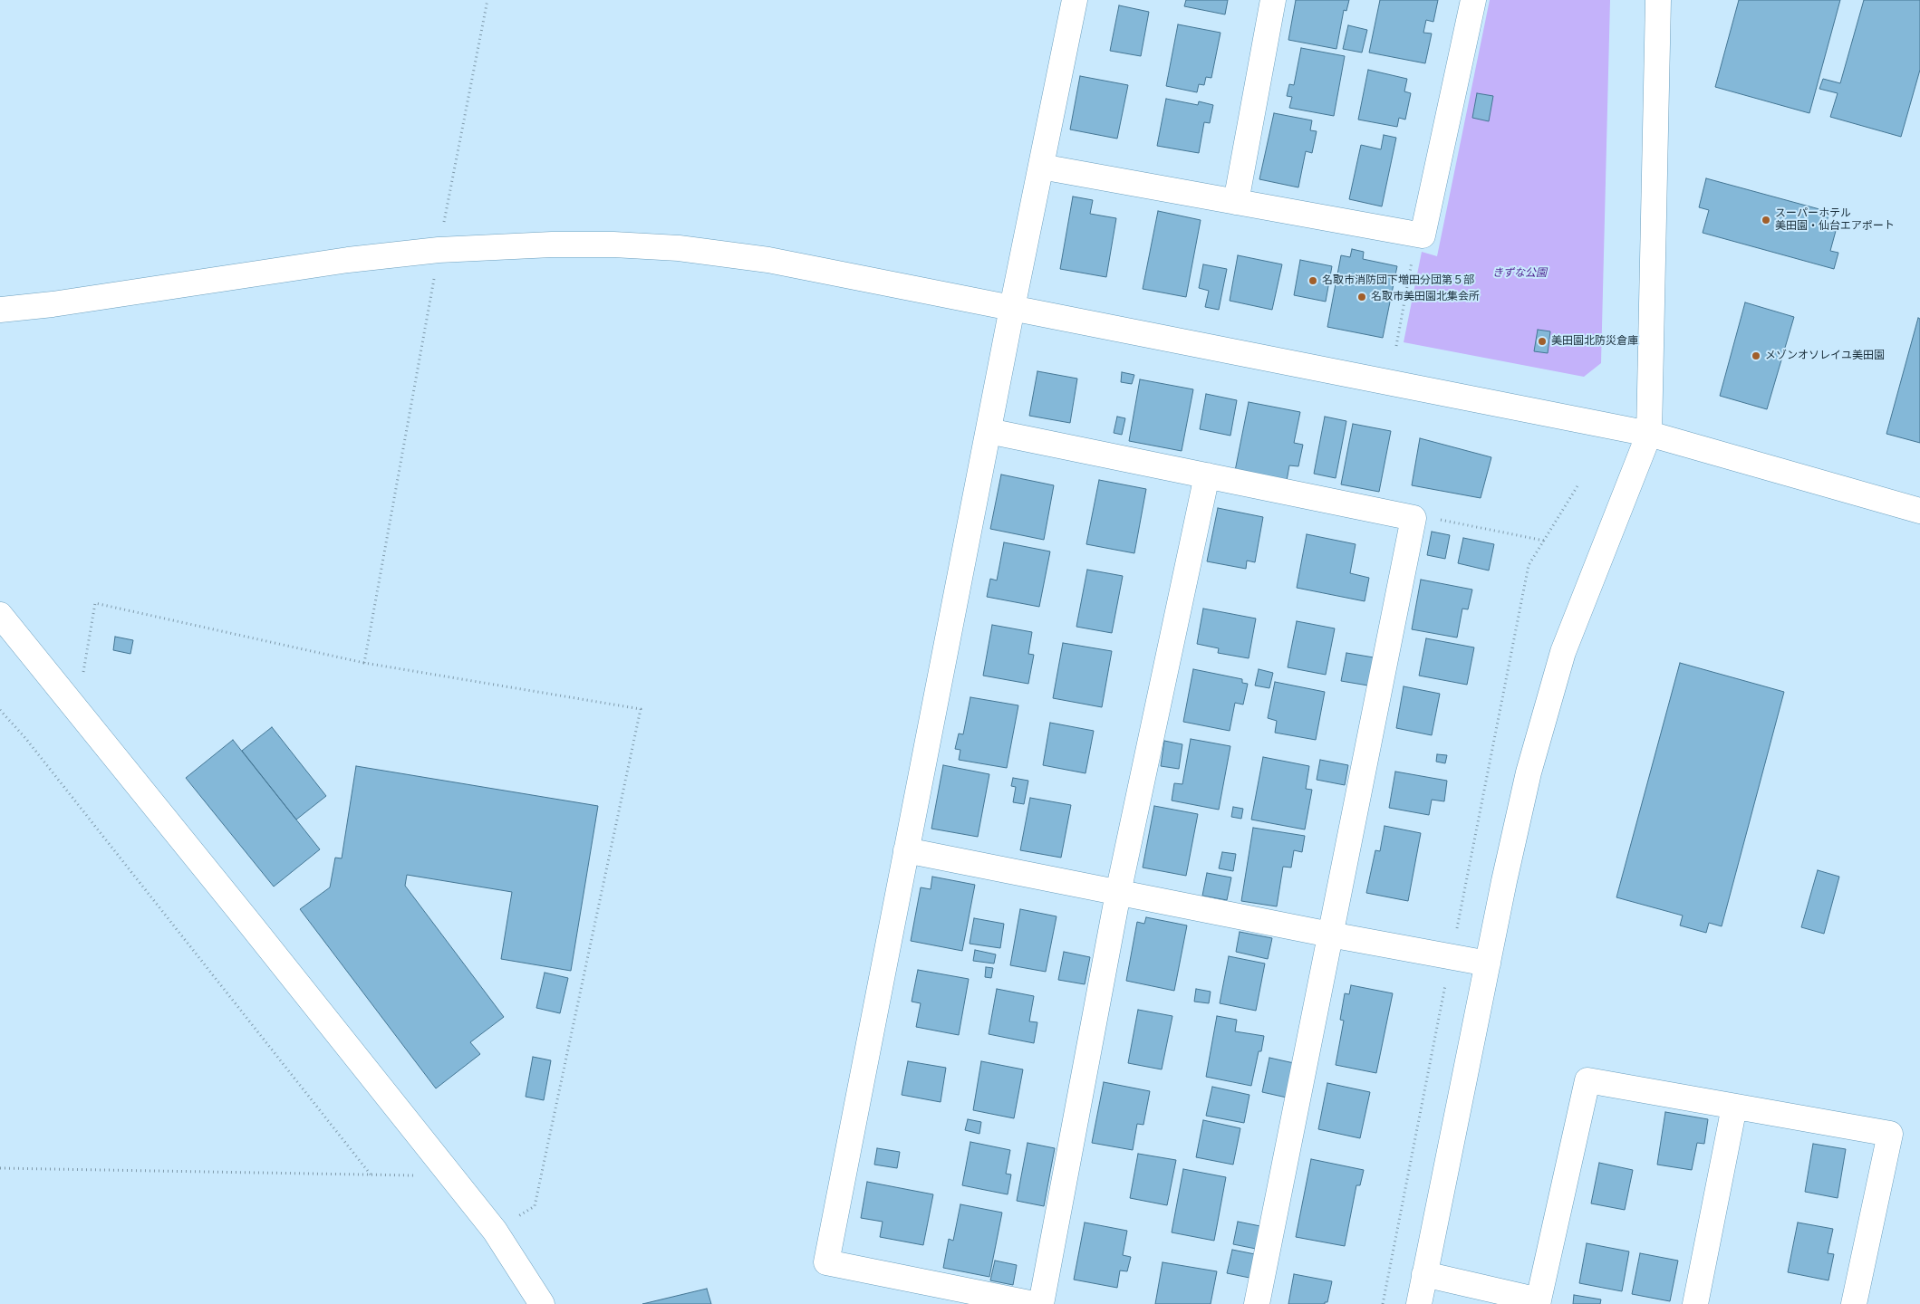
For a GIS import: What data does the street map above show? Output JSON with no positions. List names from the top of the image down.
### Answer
{
  "parks": ["きずな公園"],
  "places": [
    "スーパーホテル 美田園・仙台エアポート",
    "名取市消防団下増田分団第５部",
    "名取市美田園北集会所",
    "美田園北防災倉庫",
    "メゾンオソレイユ美田園"
  ]
}
